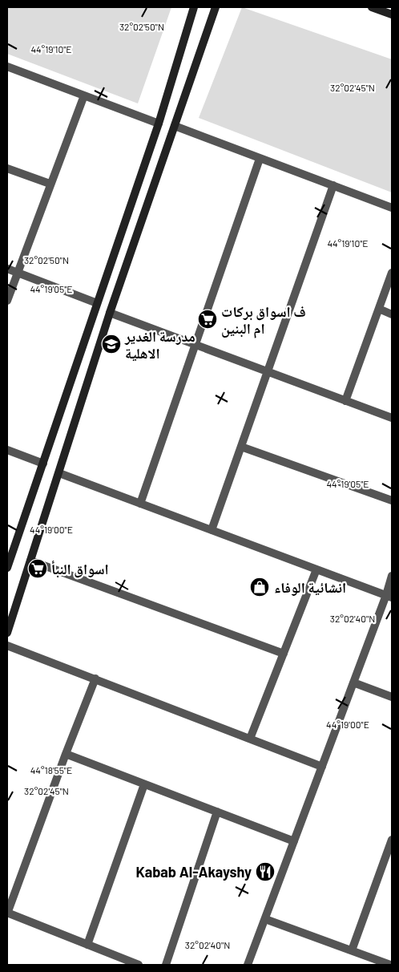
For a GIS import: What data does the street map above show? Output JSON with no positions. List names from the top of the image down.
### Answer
{
  "places": {
    "supermarket": ["ف اسواق بركات ام البنين", "اسواق النبأ"],
    "school or university": ["مدرسة الغدير الاهلية"],
    "shop": ["انشائية الوفاء"],
    "restaurant": ["Kabab Al-Akayshy"]
  },
  "coordinates": [
    "32°02'50\"N",
    "44°19'10\"E",
    "32°02'45\"N",
    "44°19'05\"E",
    "44°19'00\"E",
    "32°02'40\"N",
    "44°18'55\"E"
  ]
}
